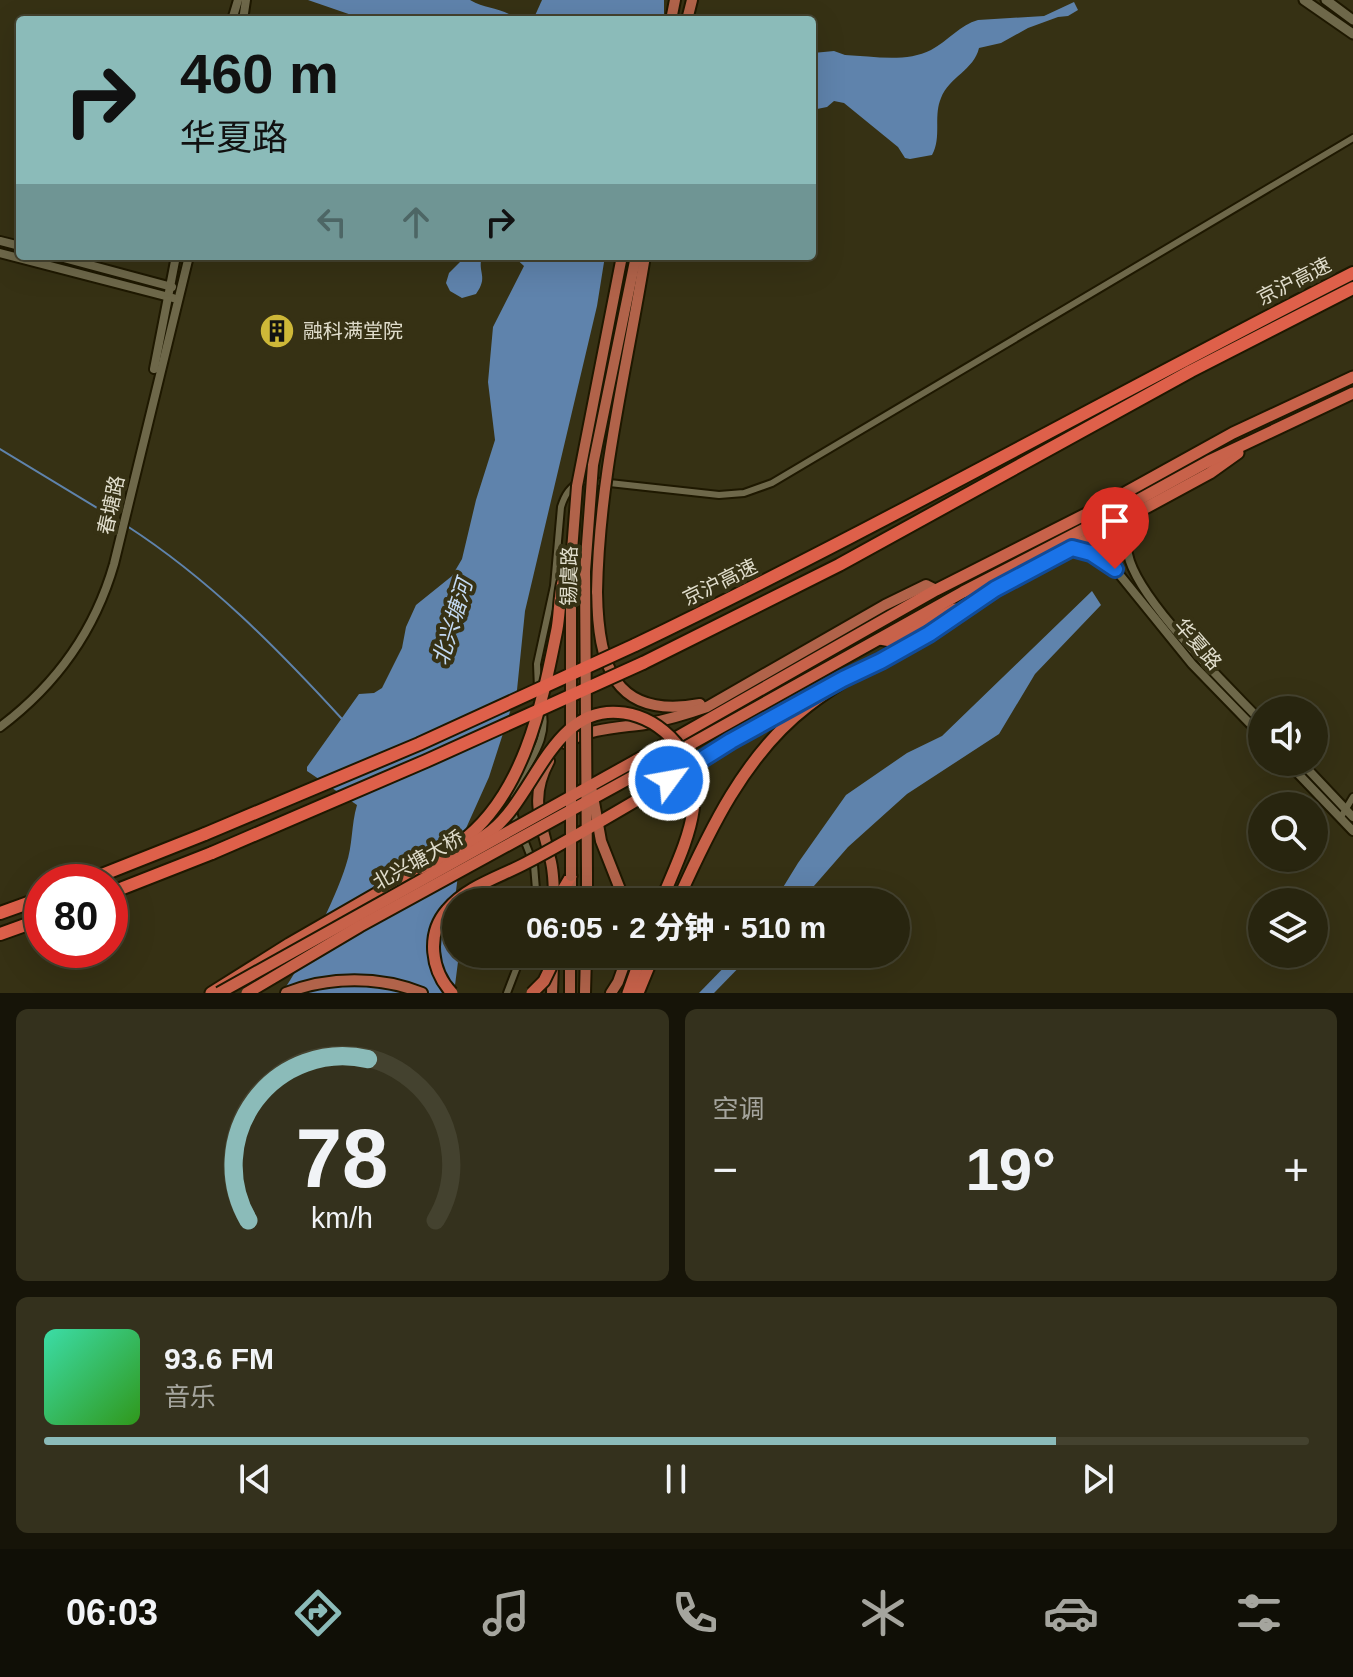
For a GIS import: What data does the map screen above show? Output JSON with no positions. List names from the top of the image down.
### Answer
{
  "streets": {
    "highway": ["京沪高速", "北兴塘大桥"],
    "main road": ["锡虞路"],
    "street": ["春塘路", "华夏路"]
  },
  "water": ["北兴塘河"],
  "places": {
    "building": ["融科满堂院"]
  },
  "page": {
    "turn": ["460 m", "华夏路"],
    "limit": "80",
    "trip": "06:05 · 2 分钟 · 510 m",
    "tile": "空调",
    "heat": ["−", "19°", "+"],
    "song": ["93.6 FM", "音乐"],
    "tabs": "06:03",
    "gauge": ["78", "km/h"]
  }
}
